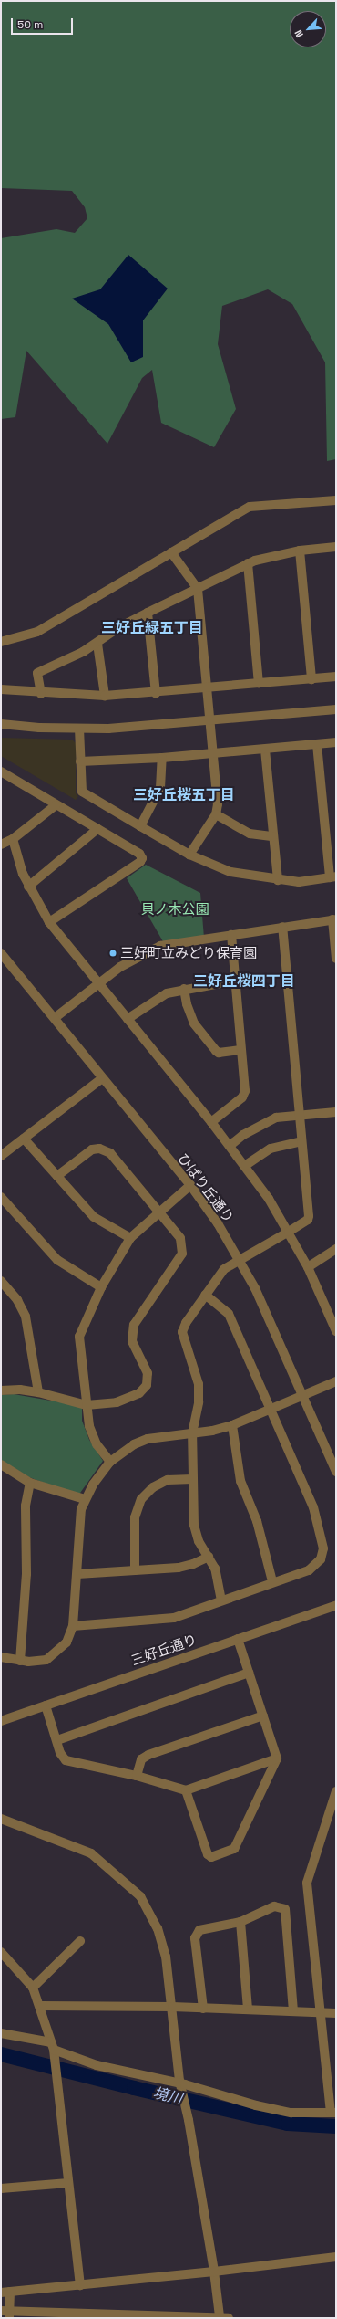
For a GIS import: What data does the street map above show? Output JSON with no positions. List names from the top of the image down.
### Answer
{
  "streets": {
    "street": ["ひばり丘通り", "三好丘通り"]
  },
  "districts": ["三好丘緑五丁目", "三好丘桜五丁目", "三好丘桜四丁目"],
  "water": ["境川"],
  "parks": ["貝ノ木公園"],
  "places": ["三好町立みどり保育園"],
  "scale_bar": "50 m",
  "north": "bottom left"
}
